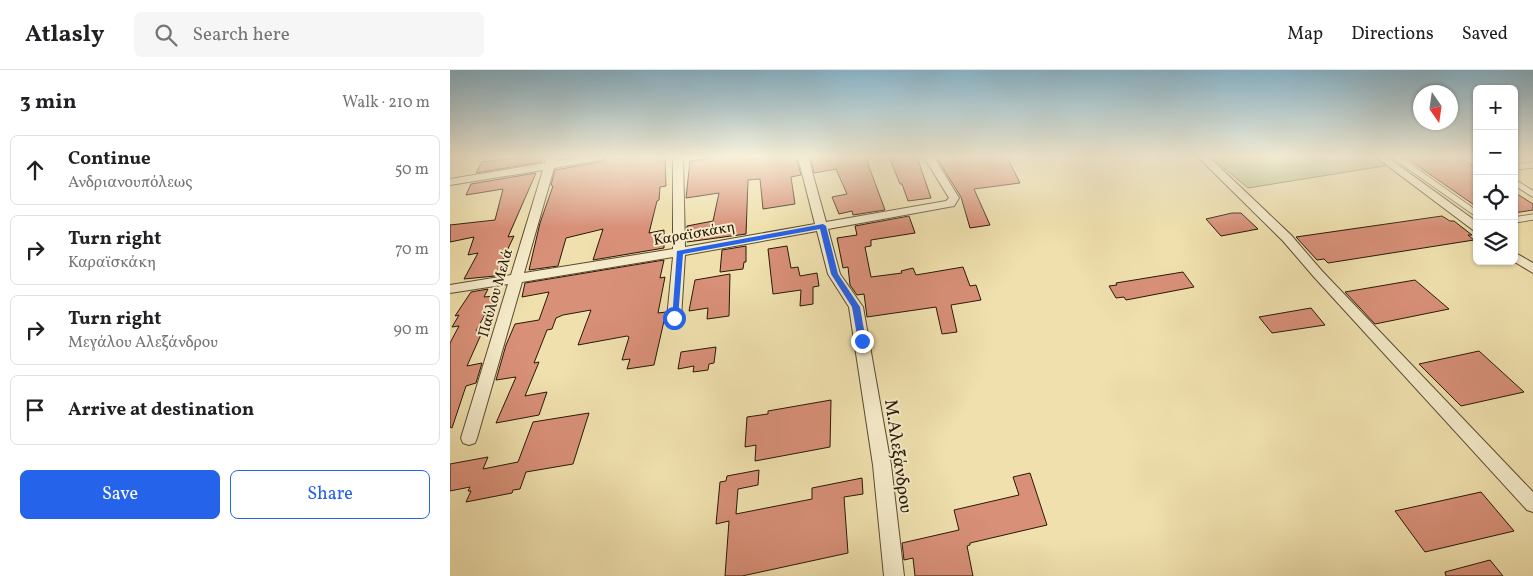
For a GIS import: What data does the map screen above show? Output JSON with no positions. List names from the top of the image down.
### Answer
{
  "streets": {
    "street": ["Καραϊσκάκη", "Παύλου Μελά", "Μ.Αλεξάνδρου"]
  },
  "crossings": [
    ["Καραϊσκάκη", "Παύλου Μελά"],
    ["Καραϊσκάκη", "Μ.Αλεξάνδρου"]
  ],
  "north": "bottom",
  "page": {
    "header": "Atlasly",
    "search": "Search here",
    "nav": ["Map", "Directions", "Saved"],
    "heading": ["3 min", "Walk · 210 m"],
    "map_buttons": ["+", "−"],
    "list": [
      ["Continue", "Ανδριανουπόλεως", "50 m"],
      ["Turn right", "Καραϊσκάκη", "70 m"],
      ["Turn right", "Μεγάλου Αλεξάνδρου", "90 m"],
      "Arrive at destination"
    ],
    "buttons": ["Save", "Share"]
  }
}
